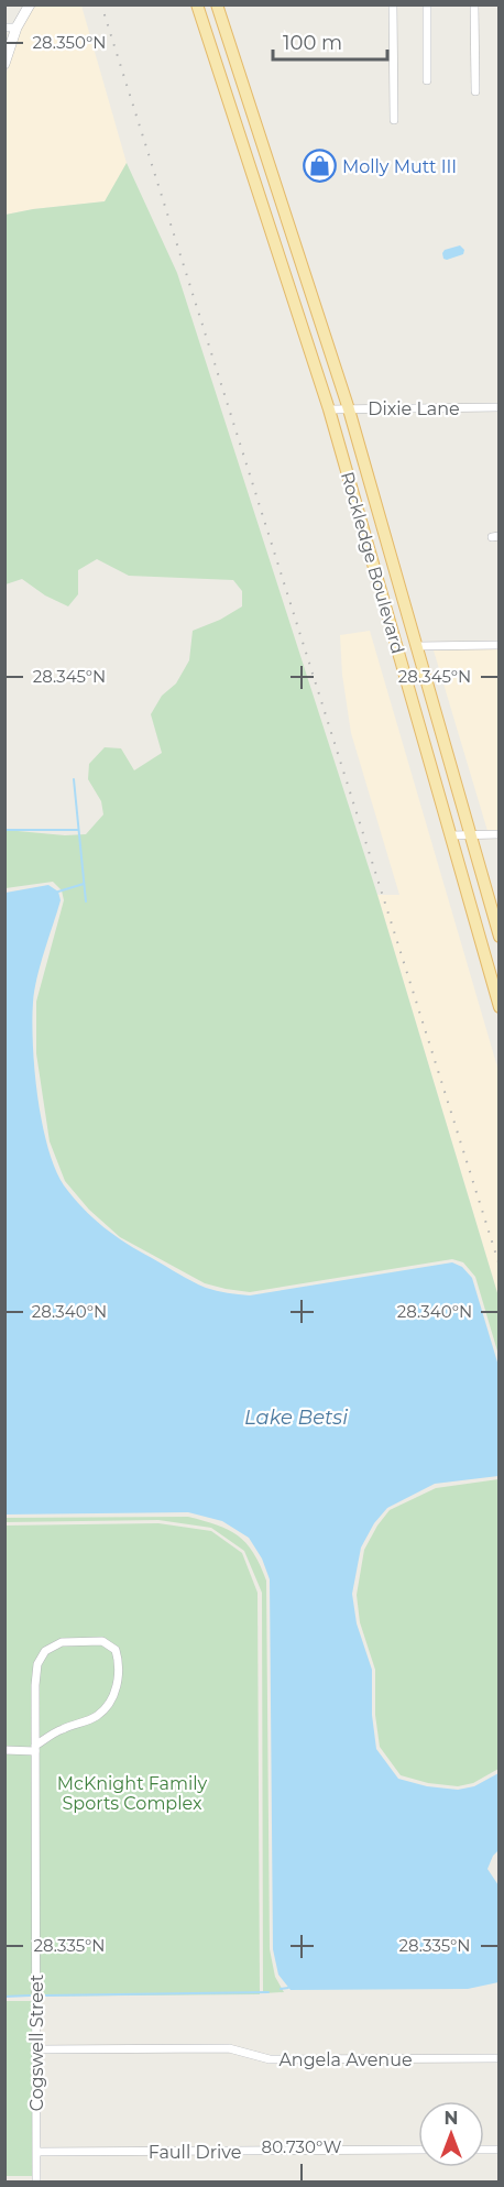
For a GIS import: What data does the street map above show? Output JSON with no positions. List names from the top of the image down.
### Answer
{
  "streets": {
    "main road": ["Rockledge Boulevard"],
    "street": [
      "Dixie Lane",
      "Cogswell Street",
      "Angela Avenue",
      "Faull Drive"
    ]
  },
  "crossings": [
    ["Dixie Lane", "Rockledge Boulevard"],
    ["Cogswell Street", "Angela Avenue"],
    ["Cogswell Street", "Faull Drive"]
  ],
  "water": ["Lake Betsi"],
  "parks": ["McKnight Family Sports Complex"],
  "places": {
    "shop": ["Molly Mutt III"]
  },
  "scale_bar": "100 m",
  "north": "top",
  "coordinates": [
    "28.350°N",
    "28.345°N",
    "28.340°N",
    "28.335°N",
    "80.730°W"
  ]
}
